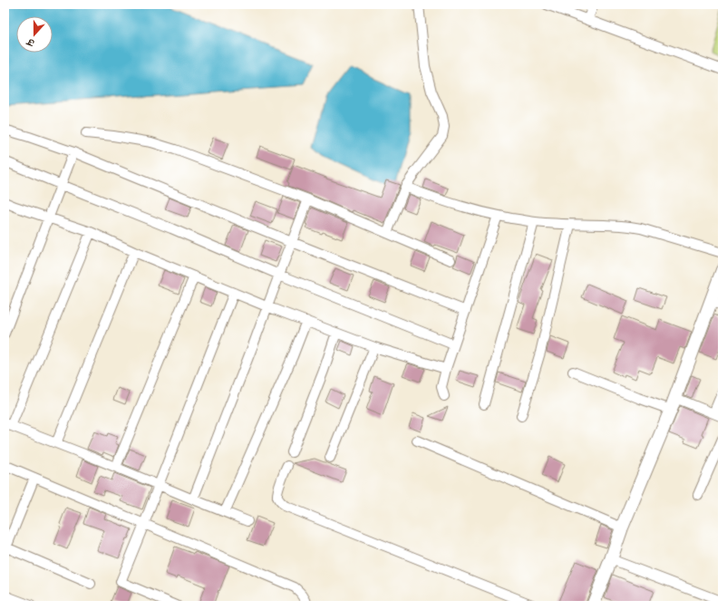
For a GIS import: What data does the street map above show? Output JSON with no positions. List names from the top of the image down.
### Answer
{
  "north": "bottom"
}
